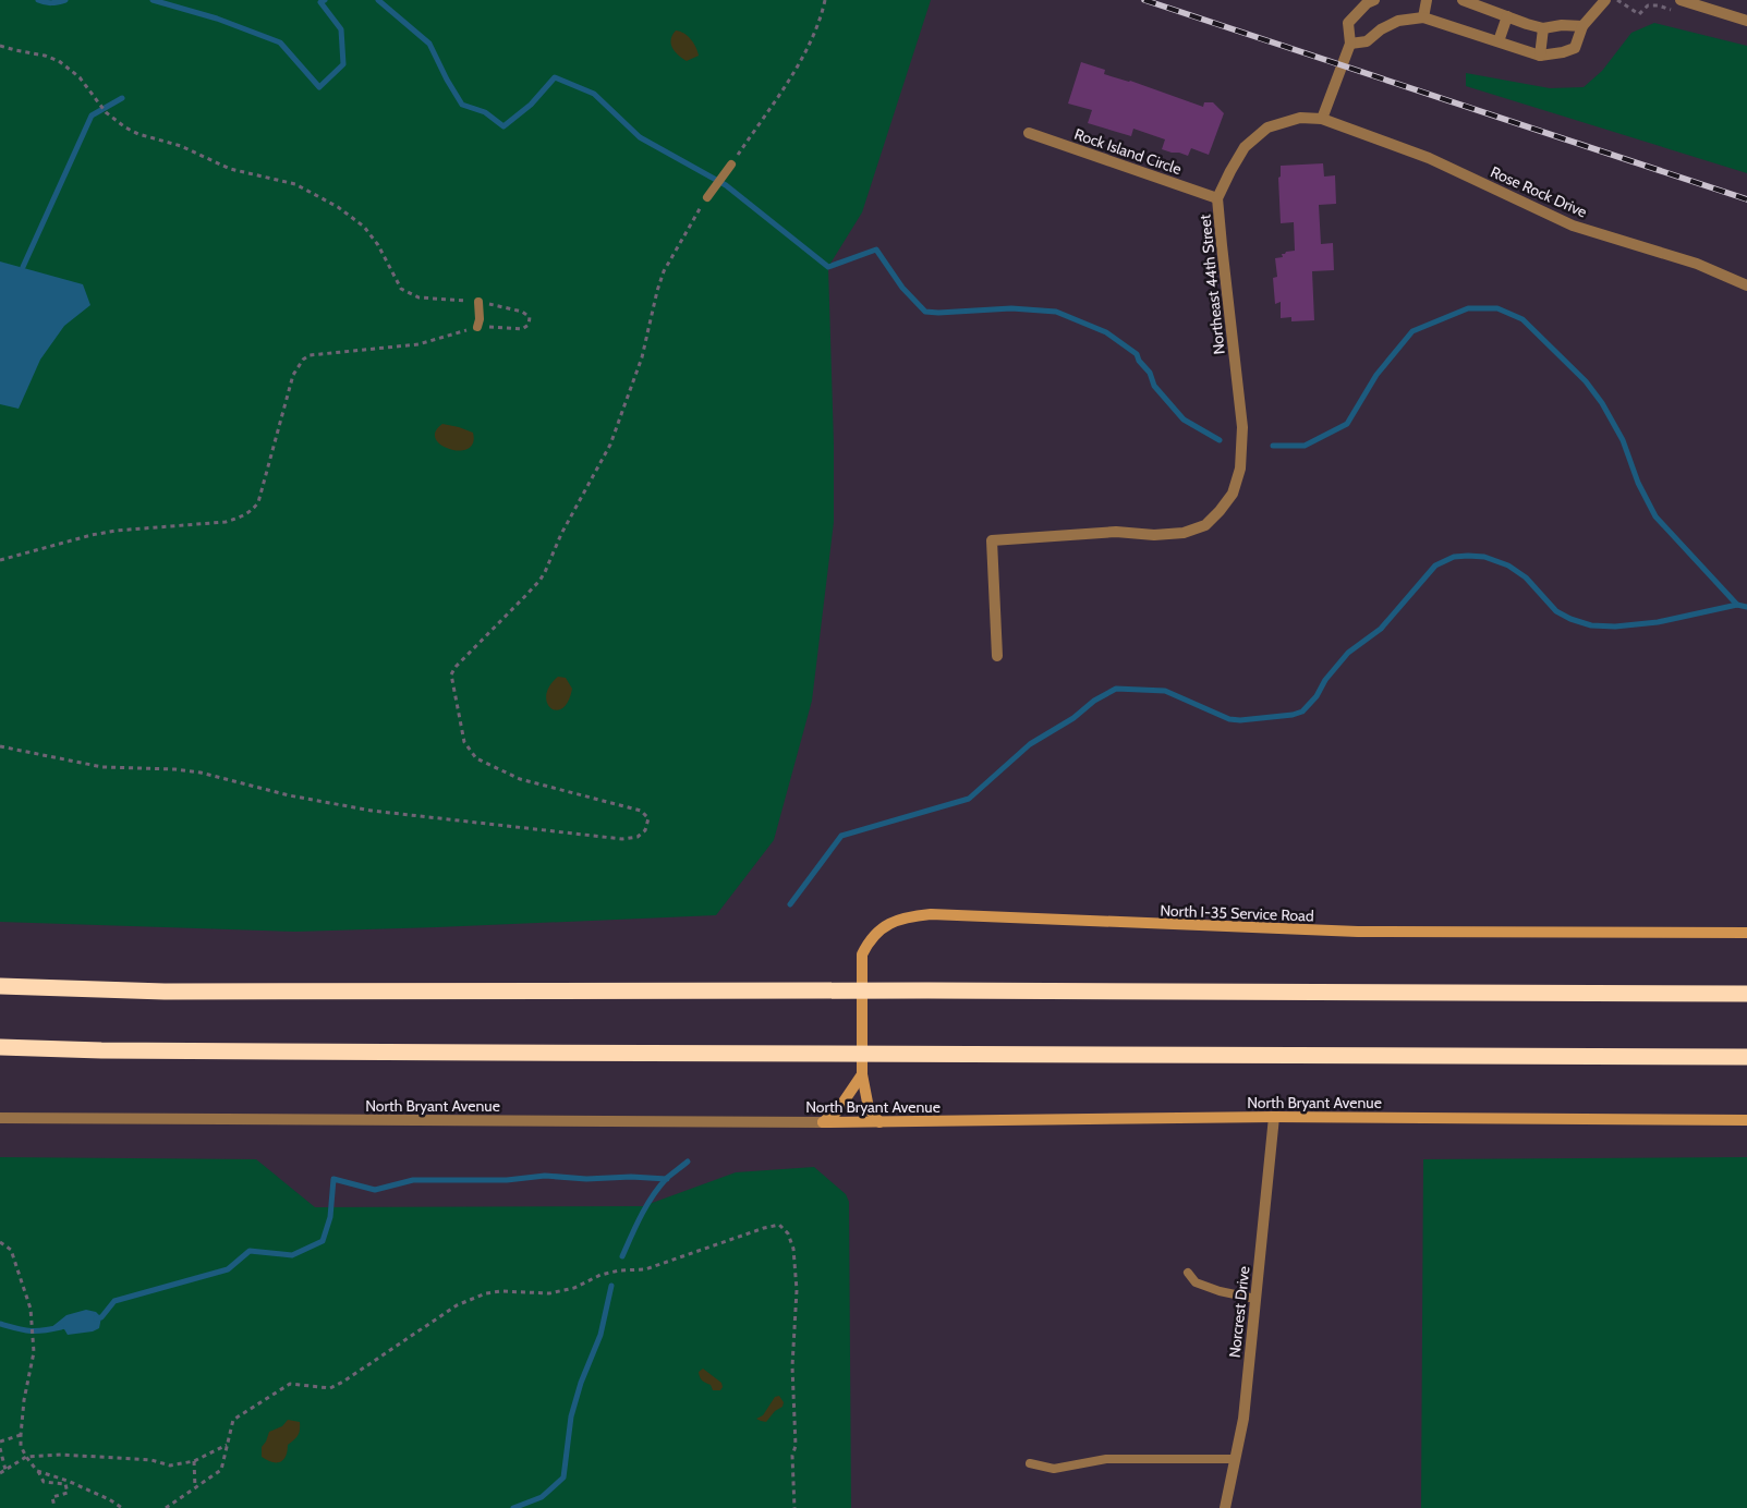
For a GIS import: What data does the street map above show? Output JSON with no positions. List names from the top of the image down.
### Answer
{
  "streets": {
    "main road": ["North I-35 Service Road", "North Bryant Avenue"],
    "street": [
      "Rock Island Circle",
      "Rose Rock Drive",
      "Northeast 44th Street",
      "Norcrest Drive"
    ]
  },
  "crossings": [
    ["Rock Island Circle", "Northeast 44th Street"],
    ["Rose Rock Drive", "Northeast 44th Street"],
    ["North I-35 Service Road", "North Bryant Avenue"],
    ["North Bryant Avenue", "Norcrest Drive"]
  ]
}
